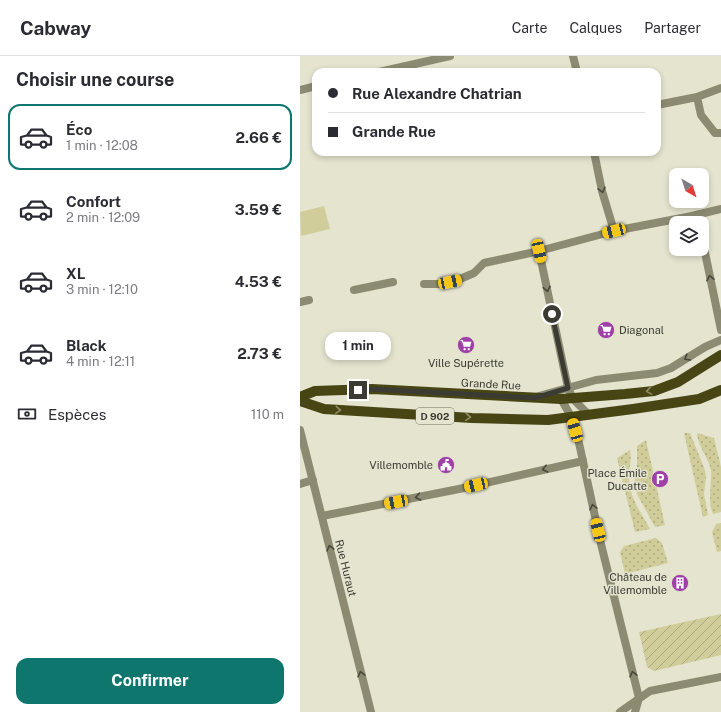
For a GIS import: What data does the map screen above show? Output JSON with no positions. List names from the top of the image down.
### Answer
{
  "streets": {
    "main road": ["Grande Rue", "D 902"],
    "street": ["Rue Huraut"]
  },
  "one_way": ["Rue Huraut"],
  "places": {
    "supermarket": ["Diagonal", "Ville Supérette"],
    "public building": ["Villemomble"],
    "parking": ["Place Émile Ducatte"],
    "building": ["Château de Villemomble"]
  },
  "north": "bottom right",
  "page": {
    "header": "Cabway",
    "nav": ["Carte", "Calques", "Partager"],
    "heading": "Choisir une course",
    "banner": ["Rue Alexandre Chatrian", "Grande Rue"],
    "list": [
      {
        "name": "Éco",
        "note": "1 min · 12:08",
        "value": "2.66 €"
      },
      {
        "name": "Confort",
        "note": "2 min · 12:09",
        "value": "3.59 €"
      },
      {
        "name": "XL",
        "note": "3 min · 12:10",
        "value": "4.53 €"
      },
      {
        "name": "Black",
        "note": "4 min · 12:11",
        "value": "2.73 €"
      }
    ],
    "bubble": "1 min",
    "pay": ["Espèces", "110 m"],
    "buttons": "Confirmer"
  }
}
